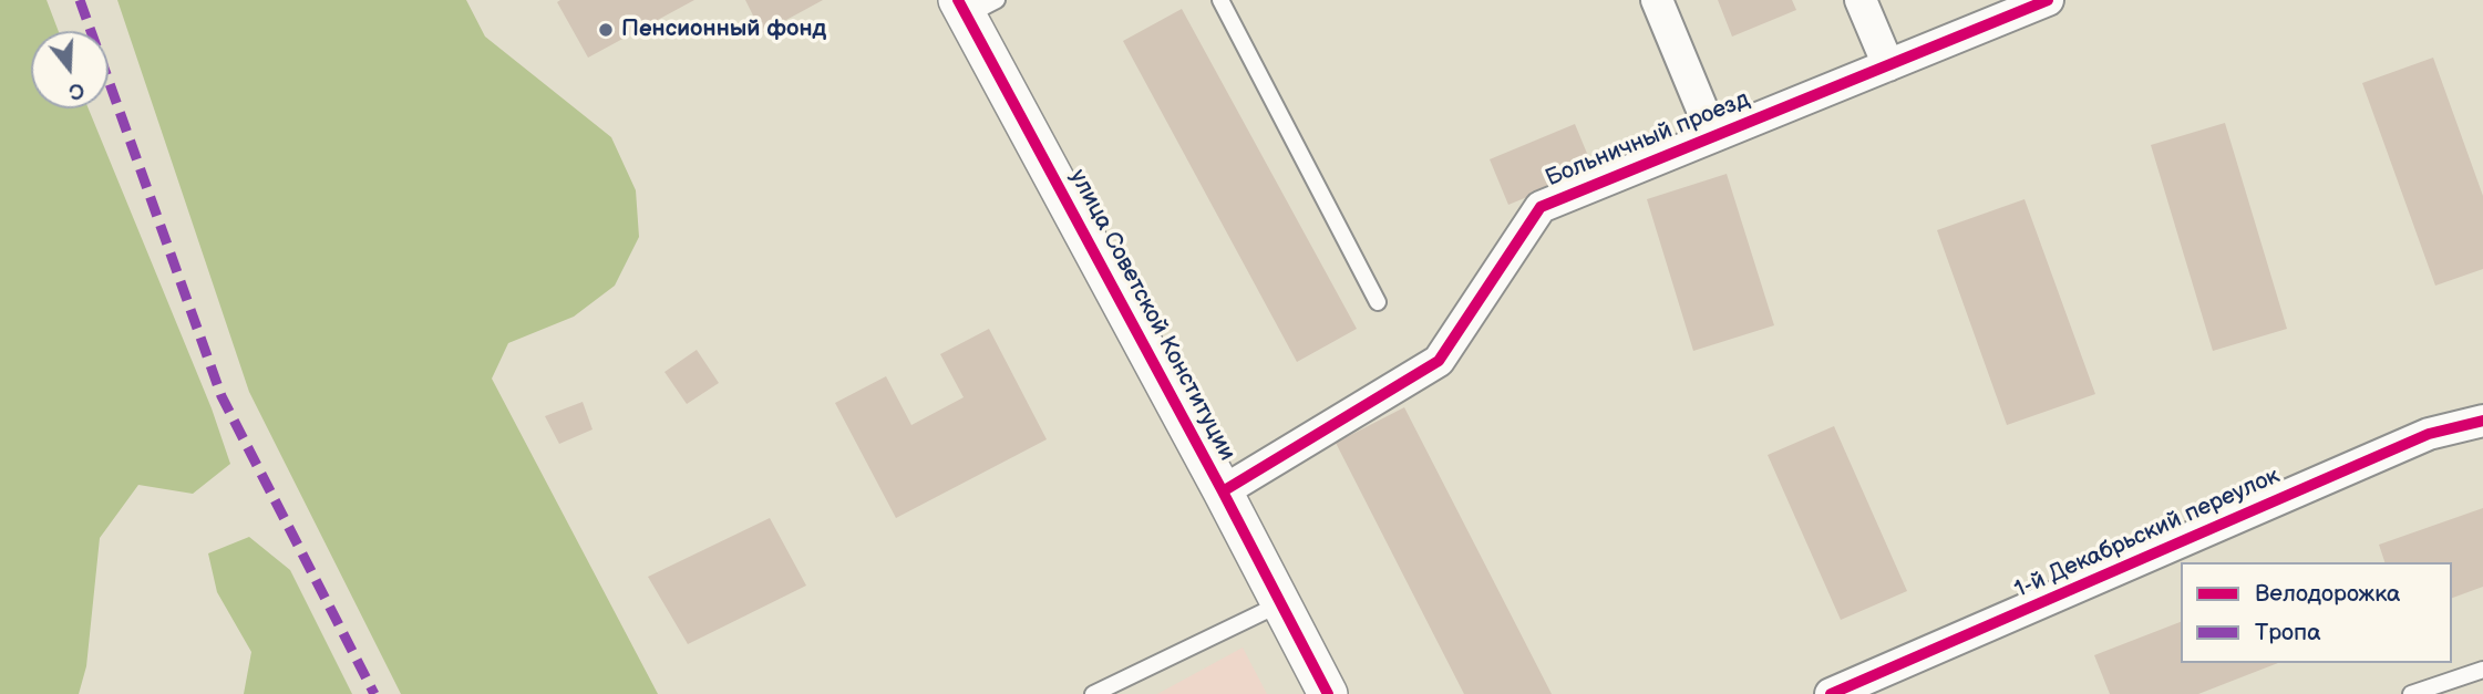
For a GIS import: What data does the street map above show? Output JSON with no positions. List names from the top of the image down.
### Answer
{
  "streets": {
    "street": ["Больничный проезд", "улица Советской Конституции", "1-й Декабрьский переулок"]
  },
  "crossings": [
    ["Больничный проезд", "улица Советской Конституции"]
  ],
  "places": ["Пенсионный фонд"],
  "legend": ["Велодорожка", "Тропа"],
  "north": "bottom"
}
